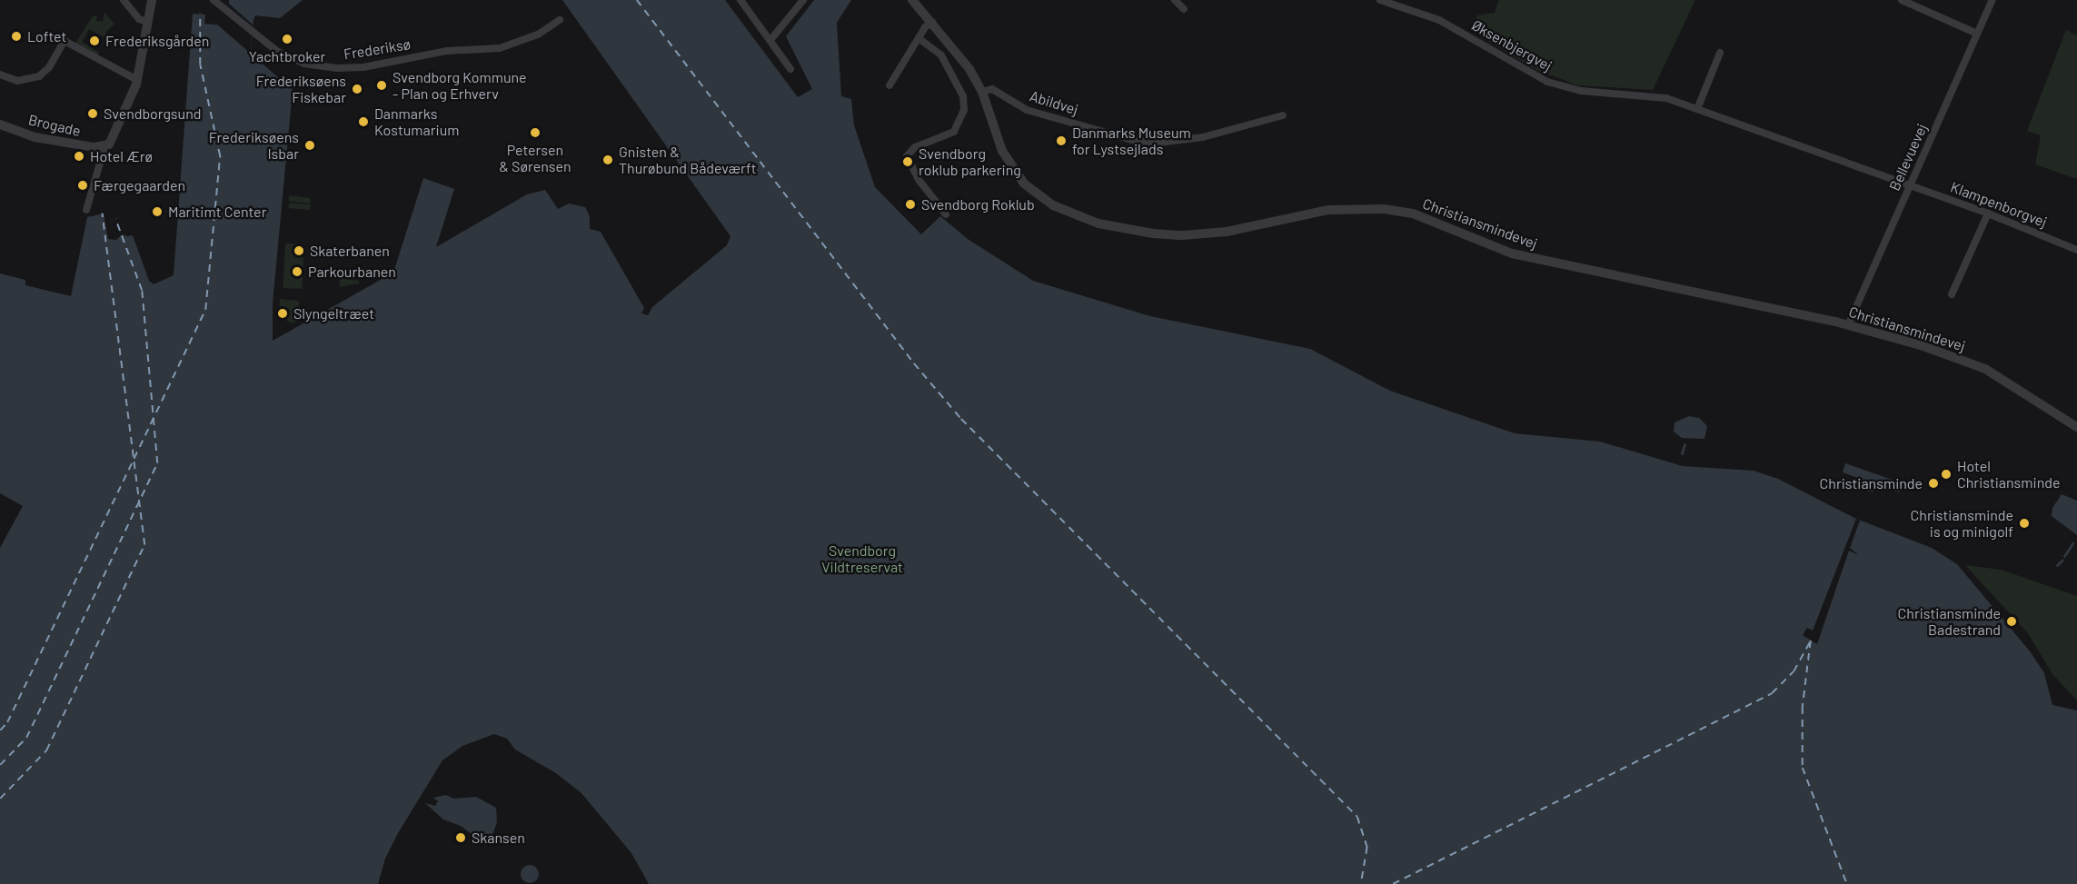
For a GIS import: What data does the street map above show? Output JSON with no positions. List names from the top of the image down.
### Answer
{
  "streets": {
    "street": [
      "Øksenbjergvej",
      "Frederiksø",
      "Abildvej",
      "Brogade",
      "Bellevuevej",
      "Klampenborgvej",
      "Christiansmindevej"
    ]
  },
  "crossings": [
    ["Øksenbjergvej", "Bellevuevej"],
    ["Øksenbjergvej", "Klampenborgvej"],
    ["Abildvej", "Christiansmindevej"],
    ["Bellevuevej", "Klampenborgvej"],
    ["Bellevuevej", "Christiansmindevej"]
  ],
  "parks": ["Svendborg Vildtreservat"],
  "places": [
    "Loftet",
    "Yachtbroker",
    "Frederiksgården",
    "Svendborg Kommune - Plan og Erhverv",
    "Frederiksøens Fiskebar",
    "Svendborgsund",
    "Danmarks Kostumarium",
    "Petersen & Sørensen",
    "Danmarks Museum for Lystsejlads",
    "Frederiksøens Isbar",
    "Hotel Ærø",
    "Gnisten & Thurøbund Bådeværft",
    "Svendborg roklub parkering",
    "Færgegaarden",
    "Svendborg Roklub",
    "Maritimt Center",
    "Skaterbanen",
    "Parkourbanen",
    "Slyngeltræet",
    "Hotel Christiansminde",
    "Christiansminde",
    "Christiansminde is og minigolf",
    "Christiansminde Badestrand",
    "Skansen"
  ]
}
